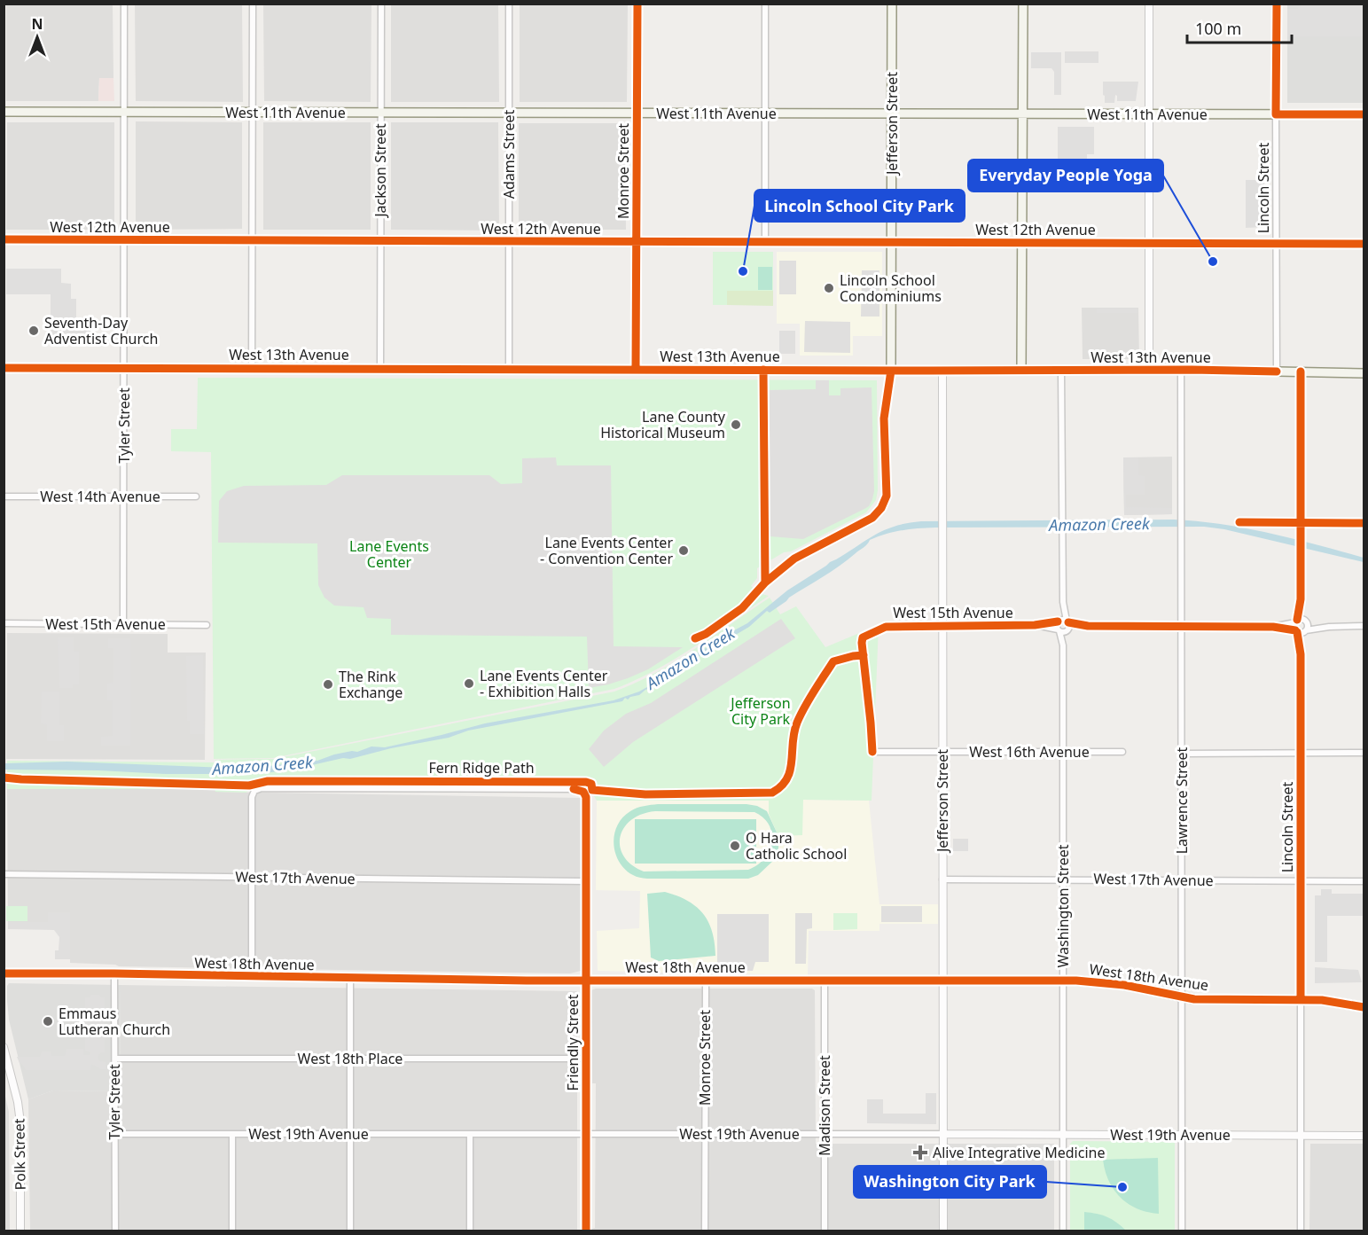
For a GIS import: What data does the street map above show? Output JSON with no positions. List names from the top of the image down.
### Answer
{
  "streets": {
    "main road": [
      "West 11th Avenue",
      "Jefferson Street",
      "West 13th Avenue",
      "West 18th Avenue"
    ],
    "street": [
      "Adams Street",
      "Jackson Street",
      "Monroe Street",
      "Lincoln Street",
      "West 12th Avenue",
      "Tyler Street",
      "West 14th Avenue",
      "West 15th Avenue",
      "West 16th Avenue",
      "Lawrence Street",
      "West 17th Avenue",
      "Washington Street",
      "Friendly Street",
      "West 18th Place",
      "Madison Street",
      "West 19th Avenue",
      "Polk Street"
    ],
    "cycle path": ["Fern Ridge Path"]
  },
  "crossings": [
    ["West 11th Avenue", "Jefferson Street"],
    ["West 11th Avenue", "Adams Street"],
    ["West 11th Avenue", "Jackson Street"],
    ["West 11th Avenue", "Monroe Street"],
    ["West 11th Avenue", "Lincoln Street"],
    ["West 11th Avenue", "Tyler Street"],
    ["Jefferson Street", "West 12th Avenue"],
    ["Jefferson Street", "West 13th Avenue"],
    ["Jefferson Street", "West 15th Avenue"],
    ["Jefferson Street", "West 16th Avenue"],
    ["Jefferson Street", "West 17th Avenue"],
    ["Jefferson Street", "West 18th Avenue"],
    ["Jefferson Street", "West 19th Avenue"],
    ["Adams Street", "West 12th Avenue"],
    ["Adams Street", "West 13th Avenue"],
    ["Jackson Street", "West 12th Avenue"],
    ["Jackson Street", "West 13th Avenue"],
    ["Monroe Street", "West 12th Avenue"],
    ["Monroe Street", "West 13th Avenue"],
    ["Monroe Street", "West 18th Avenue"],
    ["Monroe Street", "West 19th Avenue"],
    ["Lincoln Street", "West 12th Avenue"],
    ["Lincoln Street", "West 13th Avenue"],
    ["Lincoln Street", "West 17th Avenue"],
    ["Lincoln Street", "West 18th Avenue"],
    ["Lincoln Street", "West 19th Avenue"],
    ["West 12th Avenue", "Tyler Street"],
    ["West 13th Avenue", "Tyler Street"],
    ["West 13th Avenue", "Lawrence Street"],
    ["Tyler Street", "West 14th Avenue"],
    ["Tyler Street", "West 15th Avenue"],
    ["Tyler Street", "West 18th Avenue"],
    ["Tyler Street", "West 18th Place"],
    ["Tyler Street", "West 19th Avenue"],
    ["West 15th Avenue", "West 16th Avenue"],
    ["West 15th Avenue", "Washington Street"],
    ["West 16th Avenue", "Washington Street"],
    ["Lawrence Street", "West 17th Avenue"],
    ["Lawrence Street", "West 18th Avenue"],
    ["Lawrence Street", "West 19th Avenue"],
    ["West 17th Avenue", "Washington Street"],
    ["West 17th Avenue", "Friendly Street"],
    ["Washington Street", "West 18th Avenue"],
    ["Washington Street", "West 19th Avenue"],
    ["West 18th Avenue", "Friendly Street"],
    ["West 18th Avenue", "Madison Street"],
    ["Friendly Street", "West 18th Place"],
    ["Friendly Street", "West 19th Avenue"],
    ["Madison Street", "West 19th Avenue"]
  ],
  "water": ["Amazon Creek"],
  "parks": ["Lane Events Center", "Jefferson City Park"],
  "places": {
    "other": [
      "Everyday People Yoga",
      "Lincoln School City Park",
      "Lincoln School Condominiums",
      "Seventh-Day Adventist Church",
      "Lane County Historical Museum",
      "Lane Events Center - Convention Center",
      "Lane Events Center - Exhibition Halls",
      "The Rink Exchange",
      "O Hara Catholic School",
      "Emmaus Lutheran Church",
      "Washington City Park"
    ],
    "health": ["Alive Integrative Medicine"]
  },
  "scale_bar": "100 m",
  "north": "top"
}
